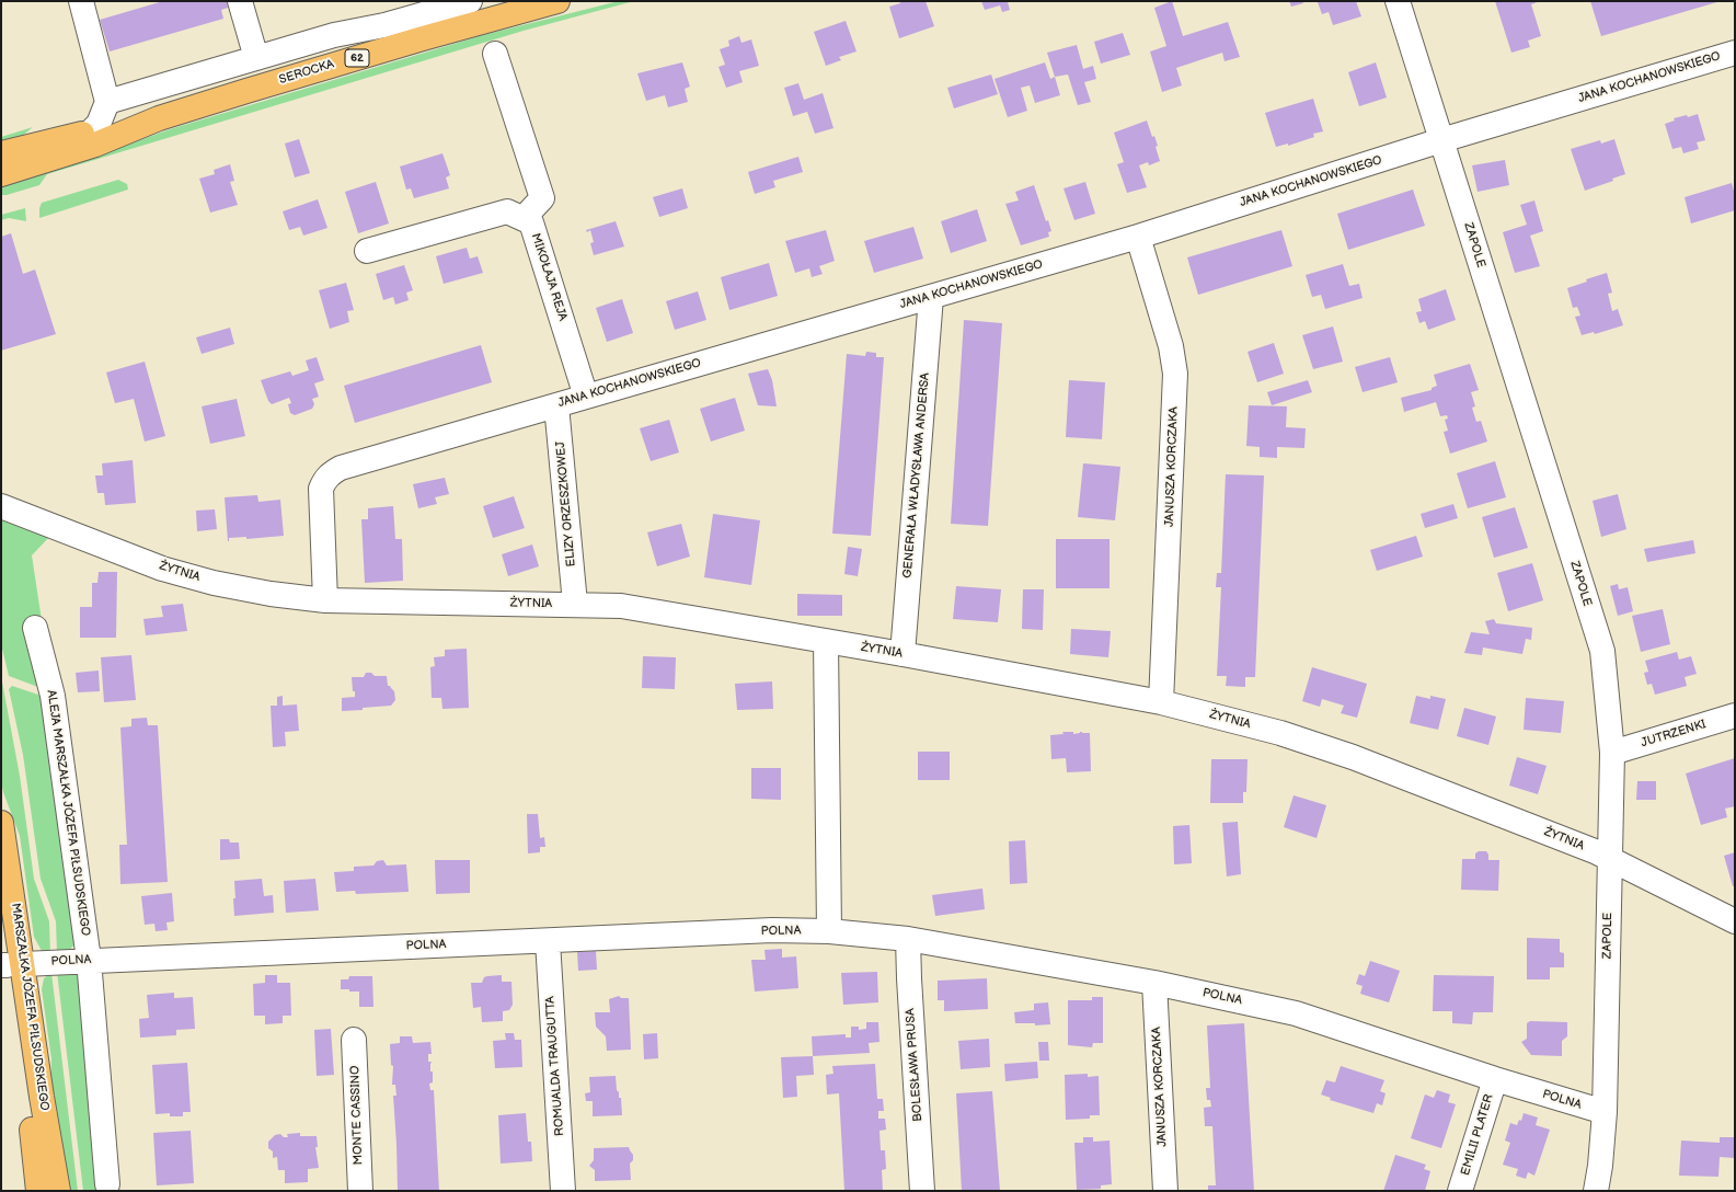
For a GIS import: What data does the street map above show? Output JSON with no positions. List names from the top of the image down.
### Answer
{
  "streets": {
    "main road": ["62", "SEROCKA", "MARSZAŁKA JÓZEFA PIŁSUDSKIEGO"],
    "street": [
      "JANA KOCHANOWSKIEGO",
      "ZAPOLE",
      "MIKOŁAJA REJA",
      "JANUSZA KORCZAKA",
      "GENERAŁA WŁADYSŁAWA ANDERSA",
      "ELIZY ORZESZKOWEJ",
      "ŻYTNIA",
      "JUTRZENKI",
      "ALEJA MARSZAŁKA JÓZEFA PIŁSUDSKIEGO",
      "POLNA",
      "BOLESŁAWA PRUSA",
      "ROMUALDA TRAUGUTTA",
      "MONTE CASSINO",
      "EMILII PLATER"
    ]
  },
  "crossings": [
    ["JANA KOCHANOWSKIEGO", "ZAPOLE"],
    ["JANA KOCHANOWSKIEGO", "MIKOŁAJA REJA"],
    ["JANA KOCHANOWSKIEGO", "JANUSZA KORCZAKA"],
    ["JANA KOCHANOWSKIEGO", "GENERAŁA WŁADYSŁAWA ANDERSA"],
    ["JANA KOCHANOWSKIEGO", "ELIZY ORZESZKOWEJ"],
    ["JANA KOCHANOWSKIEGO", "ŻYTNIA"],
    ["ZAPOLE", "ŻYTNIA"],
    ["ZAPOLE", "JUTRZENKI"],
    ["ZAPOLE", "POLNA"],
    ["JANUSZA KORCZAKA", "ŻYTNIA"],
    ["JANUSZA KORCZAKA", "POLNA"],
    ["GENERAŁA WŁADYSŁAWA ANDERSA", "ŻYTNIA"],
    ["ELIZY ORZESZKOWEJ", "ŻYTNIA"],
    ["ALEJA MARSZAŁKA JÓZEFA PIŁSUDSKIEGO", "POLNA"],
    ["POLNA", "MARSZAŁKA JÓZEFA PIŁSUDSKIEGO"],
    ["POLNA", "BOLESŁAWA PRUSA"],
    ["POLNA", "ROMUALDA TRAUGUTTA"],
    ["POLNA", "EMILII PLATER"]
  ]
}
